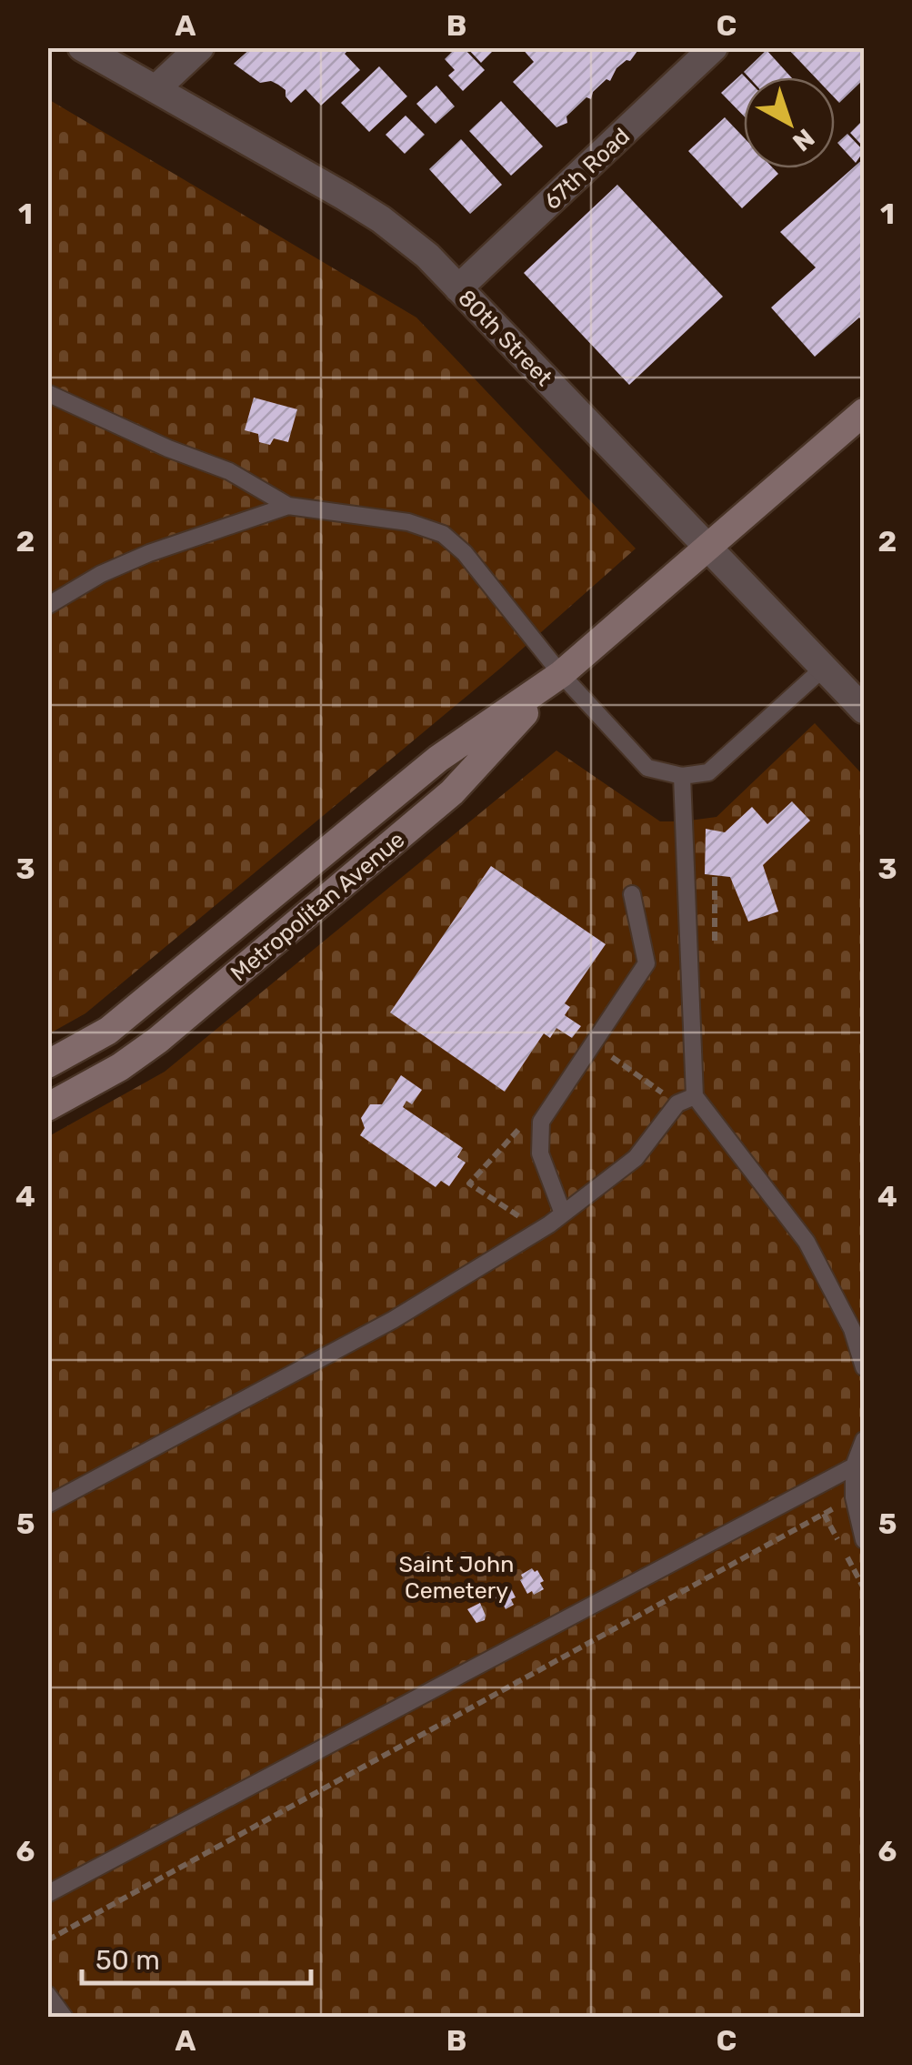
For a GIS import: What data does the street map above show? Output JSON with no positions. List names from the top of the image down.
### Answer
{
  "streets": {
    "main road": ["Metropolitan Avenue"],
    "street": ["67th Road", "80th Street"]
  },
  "crossings": [
    ["67th Road", "80th Street"],
    ["80th Street", "Metropolitan Avenue"]
  ],
  "parks": ["Saint John Cemetery"],
  "scale_bar": "50 m",
  "north": "bottom right",
  "grid": {
    "columns": ["A", "B", "C"],
    "rows": [
      "1",
      "2",
      "3",
      "4",
      "5",
      "6"
    ]
  }
}
